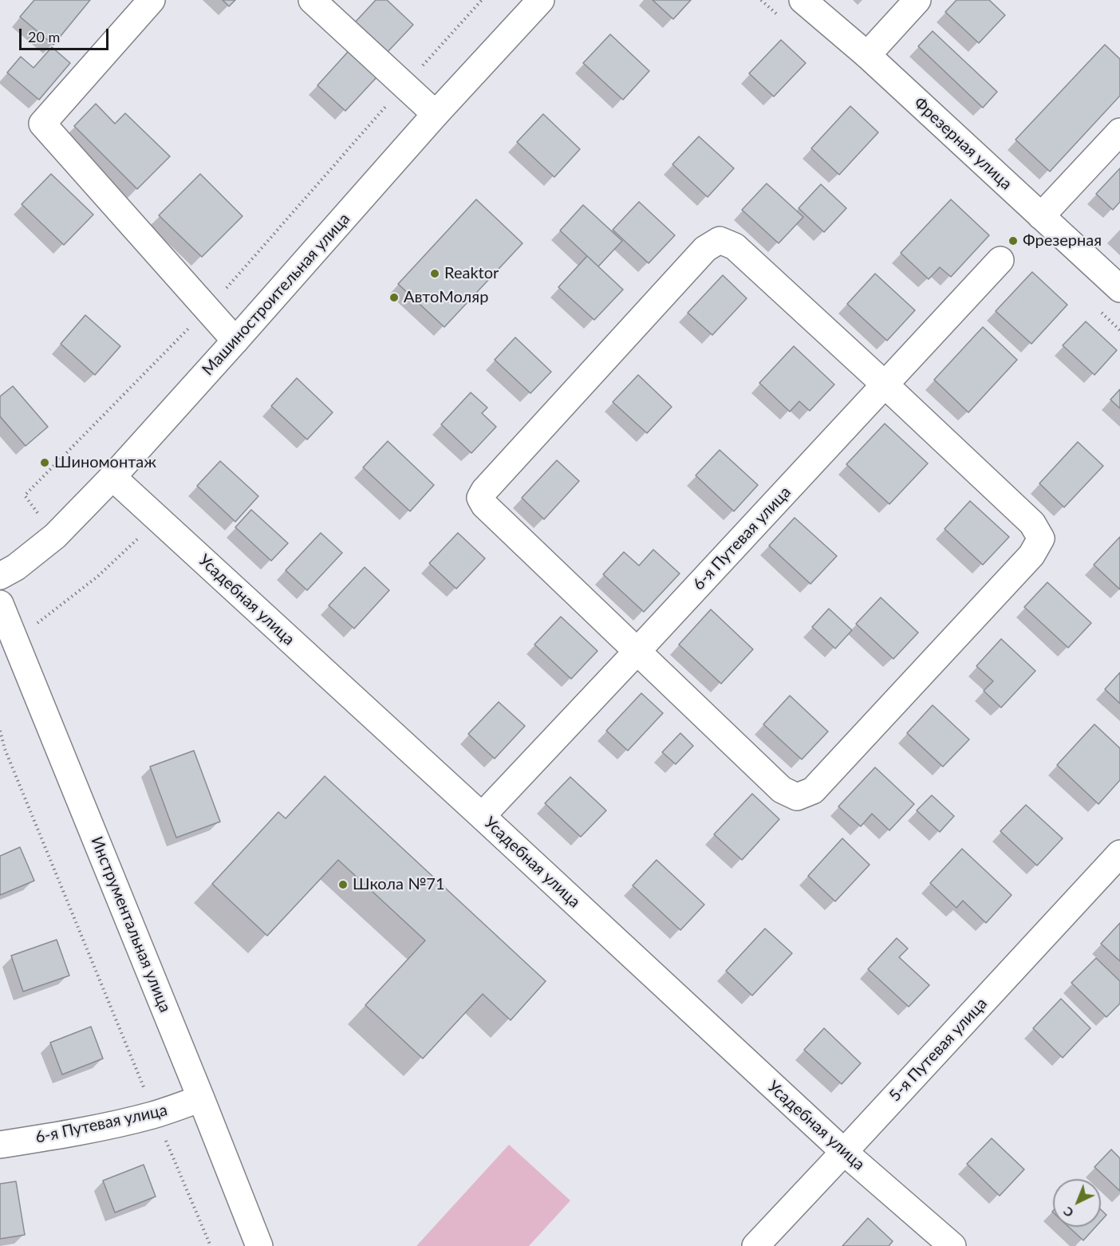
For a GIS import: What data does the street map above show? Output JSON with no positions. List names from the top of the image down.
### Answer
{
  "streets": {
    "street": [
      "Фрезерная улица",
      "Машиностроительная улица",
      "6-я Путевая улица",
      "Усадебная улица",
      "Инструментальная улица",
      "5-я Путевая улица"
    ]
  },
  "crossings": [
    ["Машиностроительная улица", "Усадебная улица"],
    ["6-я Путевая улица", "Усадебная улица"],
    ["6-я Путевая улица", "Инструментальная улица"],
    ["Усадебная улица", "5-я Путевая улица"]
  ],
  "places": [
    "Фрезерная",
    "Reaktor",
    "АвтоМоляр",
    "Шиномонтаж",
    "Школа №71"
  ],
  "scale_bar": "20 m",
  "north": "bottom left"
}
